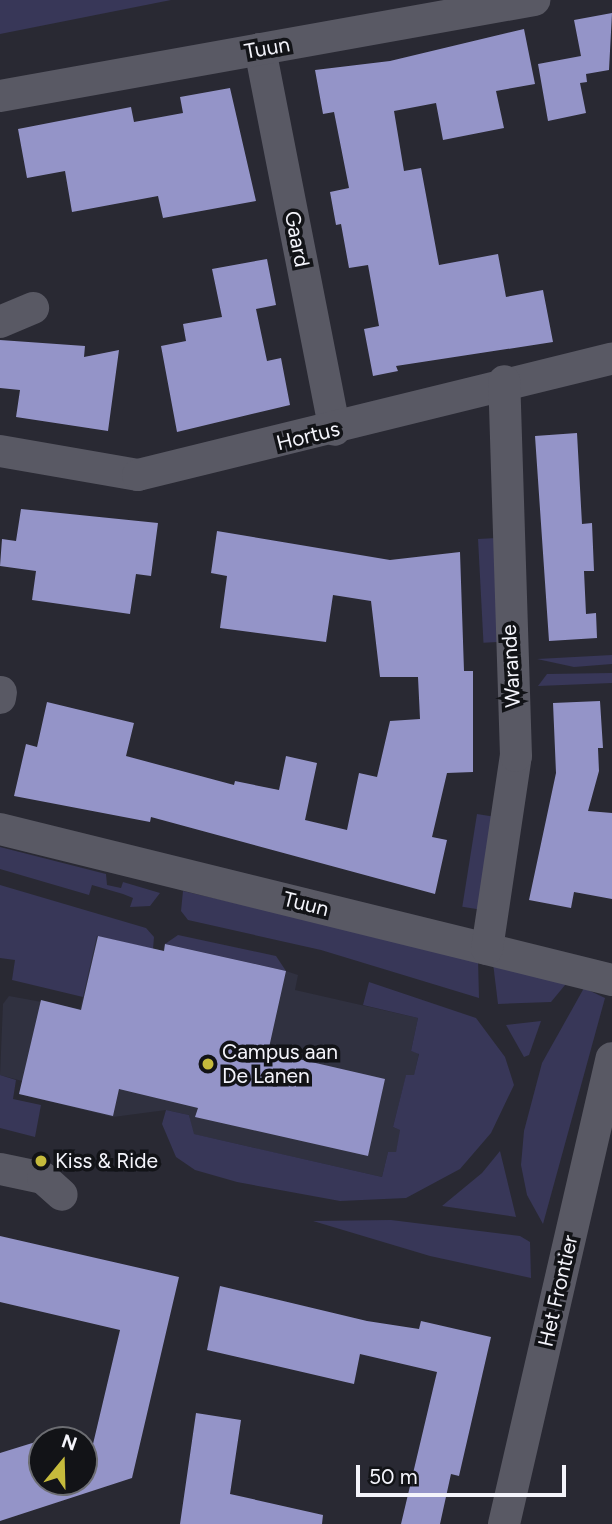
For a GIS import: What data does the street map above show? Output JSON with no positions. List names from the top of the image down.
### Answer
{
  "streets": {
    "street": [
      "Tuun",
      "Gaard",
      "Hortus",
      "Warande",
      "Het Frontier"
    ]
  },
  "crossings": [
    ["Tuun", "Gaard"],
    ["Tuun", "Warande"],
    ["Gaard", "Hortus"],
    ["Hortus", "Warande"]
  ],
  "places": ["Campus aan De Lanen", "Kiss & Ride"],
  "scale_bar": "50 m",
  "north": "top"
}
